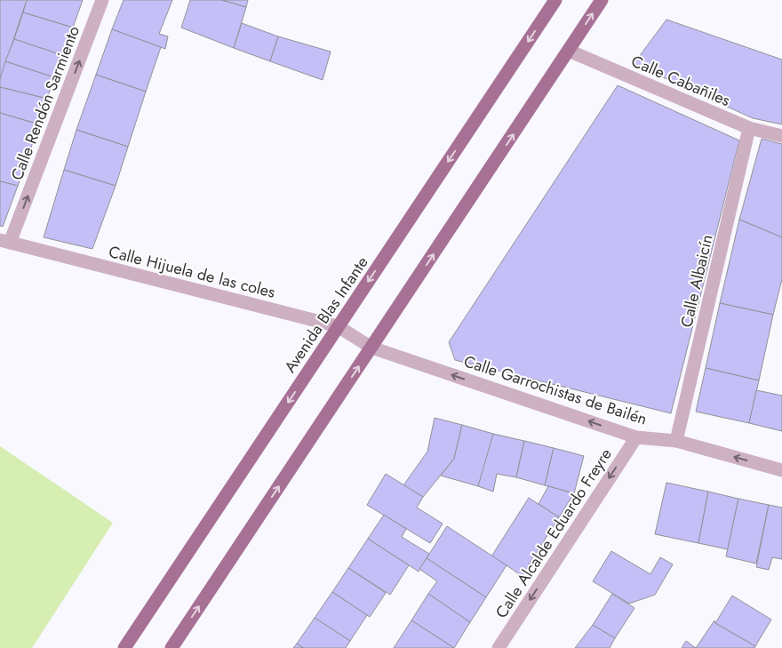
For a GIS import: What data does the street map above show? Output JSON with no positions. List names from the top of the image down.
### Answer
{
  "streets": {
    "main road": ["Avenida Blas Infante"],
    "street": [
      "Calle Cabañiles",
      "Calle Rendón Sarmiento",
      "Calle Hijuela de las coles",
      "Calle Albaicín",
      "Calle Garrochistas de Bailén",
      "Calle Alcalde Eduardo Freyre"
    ]
  },
  "crossings": [
    ["Calle Cabañiles", "Calle Albaicín"],
    ["Calle Rendón Sarmiento", "Calle Hijuela de las coles"],
    ["Calle Hijuela de las coles", "Avenida Blas Infante"],
    ["Calle Hijuela de las coles", "Calle Garrochistas de Bailén"],
    ["Calle Albaicín", "Calle Garrochistas de Bailén"],
    ["Calle Garrochistas de Bailén", "Calle Alcalde Eduardo Freyre"]
  ],
  "one_way": ["Calle Rendón Sarmiento", "Calle Garrochistas de Bailén", "Calle Alcalde Eduardo Freyre"]
}
